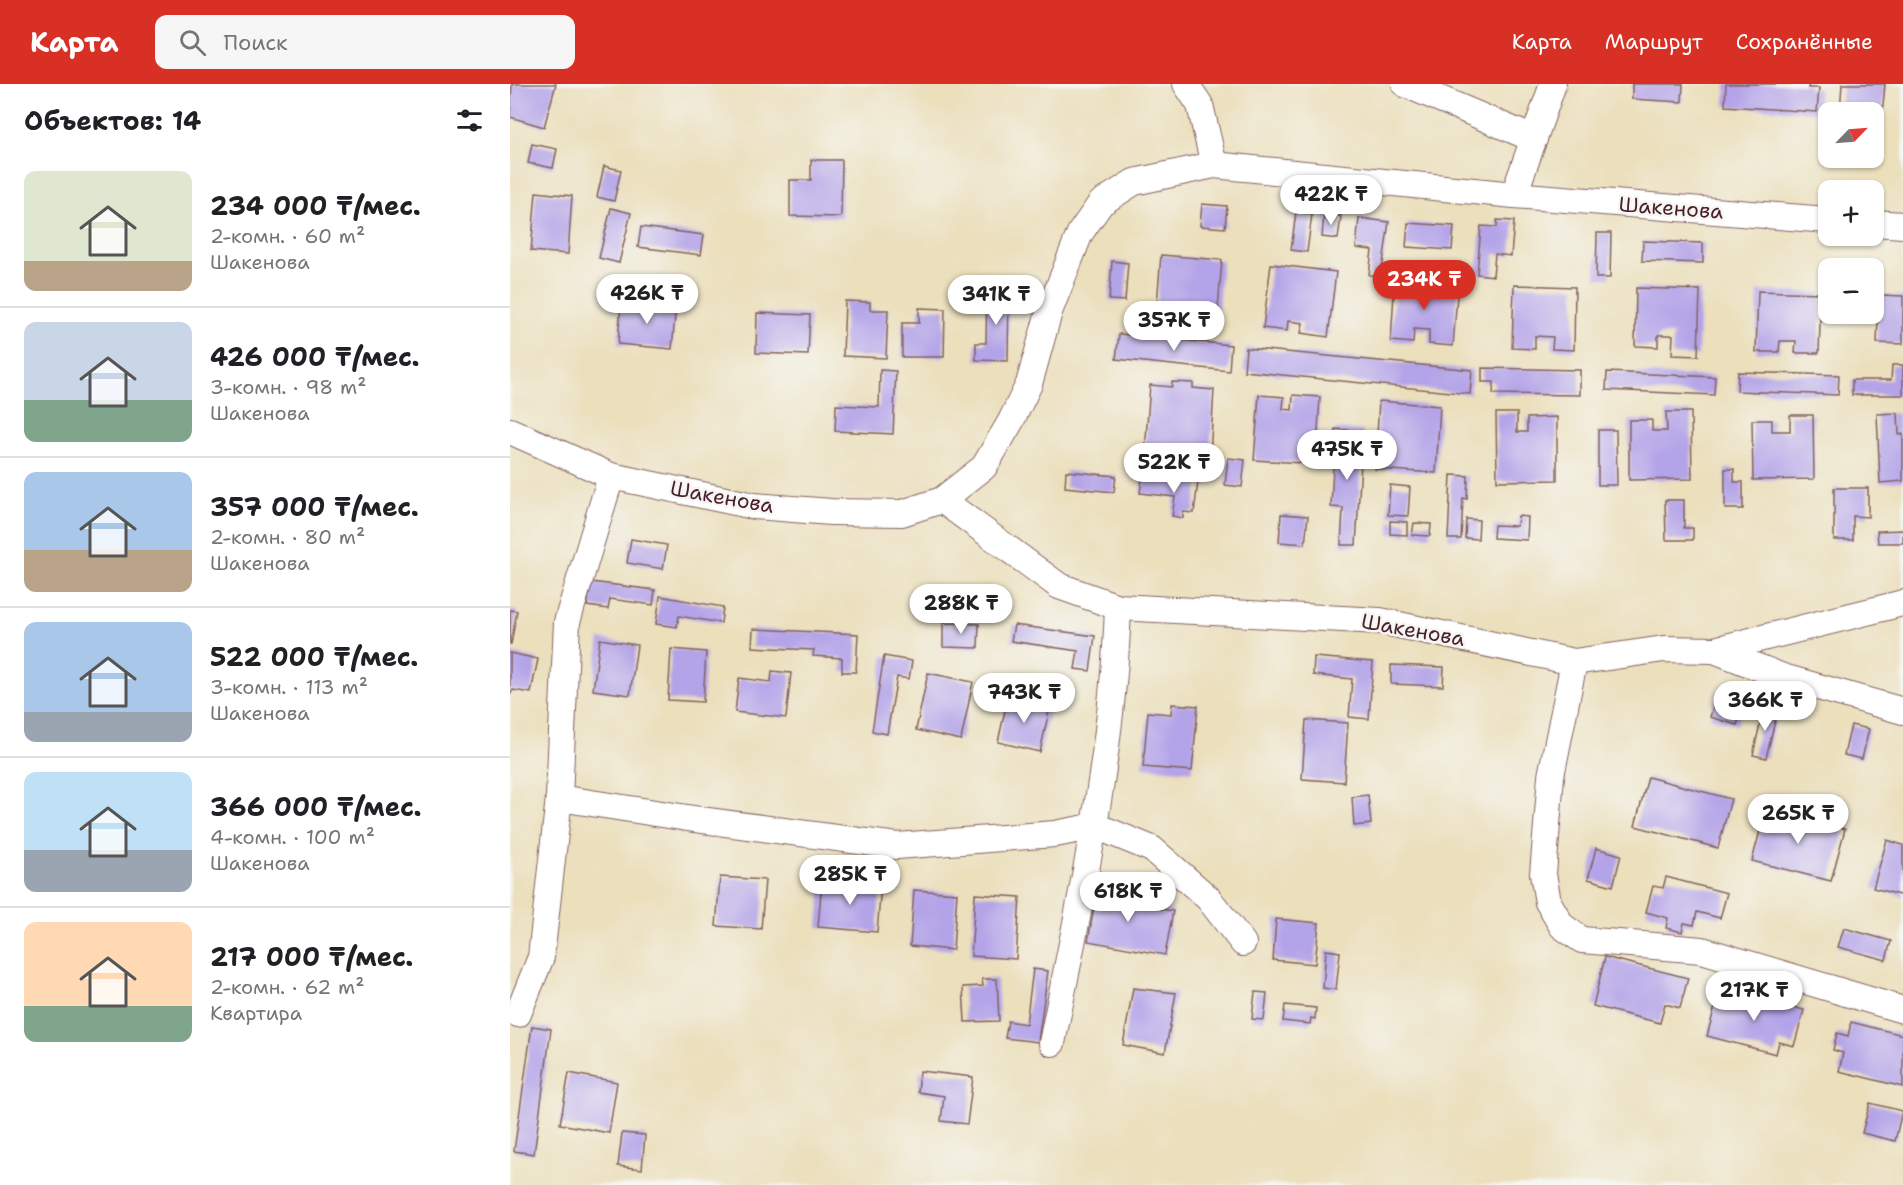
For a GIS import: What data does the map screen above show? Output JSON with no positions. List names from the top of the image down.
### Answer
{
  "streets": {
    "street": ["Шакенова"]
  },
  "north": "top right",
  "page": {
    "header": "Карта",
    "search": "Поиск",
    "nav": ["Карта", "Маршрут", "Сохранённые"],
    "heading": "Объектов: 14",
    "map_buttons": ["+", "−"],
    "list": [
      {
        "name": "234 000 ₸/мес.",
        "note": "2-комн. · 60 m² · Шакенова"
      },
      {
        "name": "426 000 ₸/мес.",
        "note": "3-комн. · 98 m² · Шакенова"
      },
      {
        "name": "357 000 ₸/мес.",
        "note": "2-комн. · 80 m² · Шакенова"
      },
      {
        "name": "522 000 ₸/мес.",
        "note": "3-комн. · 113 m² · Шакенова"
      },
      {
        "name": "366 000 ₸/мес.",
        "note": "4-комн. · 100 m² · Шакенова"
      },
      {
        "name": "217 000 ₸/мес.",
        "note": "2-комн. · 62 m² · Квартира"
      }
    ],
    "price": [
      "422K ₸",
      "234K ₸",
      "426K ₸",
      "341K ₸",
      "357K ₸",
      "475K ₸",
      "522K ₸",
      "288K ₸",
      "743K ₸",
      "366K ₸",
      "265K ₸",
      "285K ₸",
      "618K ₸",
      "217K ₸"
    ]
  }
}
